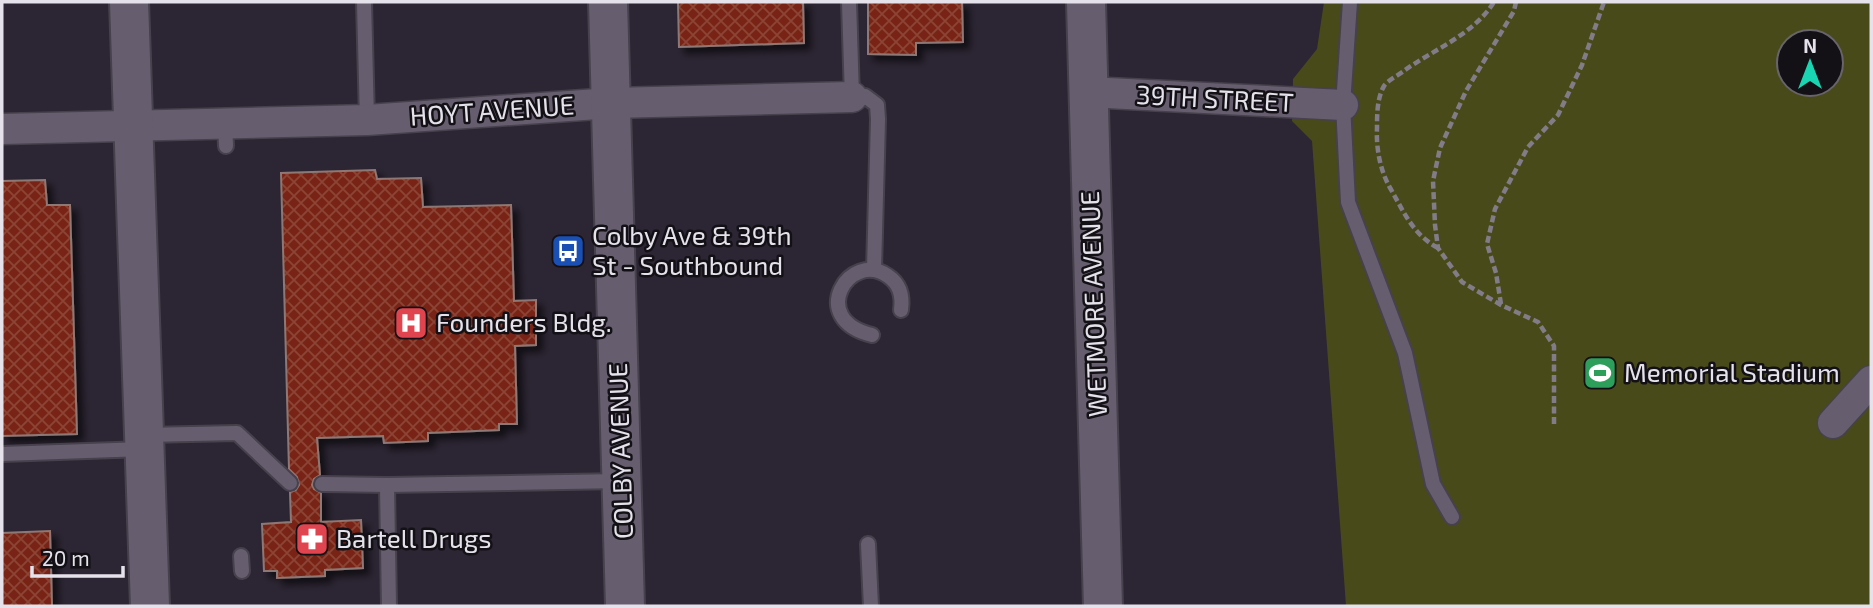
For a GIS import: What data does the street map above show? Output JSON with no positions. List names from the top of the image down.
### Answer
{
  "streets": {
    "street": [
      "39TH STREET",
      "HOYT AVENUE",
      "WETMORE AVENUE",
      "COLBY AVENUE"
    ]
  },
  "crossings": [
    ["39TH STREET", "WETMORE AVENUE"],
    ["HOYT AVENUE", "COLBY AVENUE"]
  ],
  "places": {
    "bus stop": ["Colby Ave & 39th St - Southbound"],
    "hospital": ["Founders Bldg."],
    "sports": ["Memorial Stadium"],
    "pharmacy": ["Bartell Drugs"]
  },
  "scale_bar": "20 m",
  "north": "top"
}
